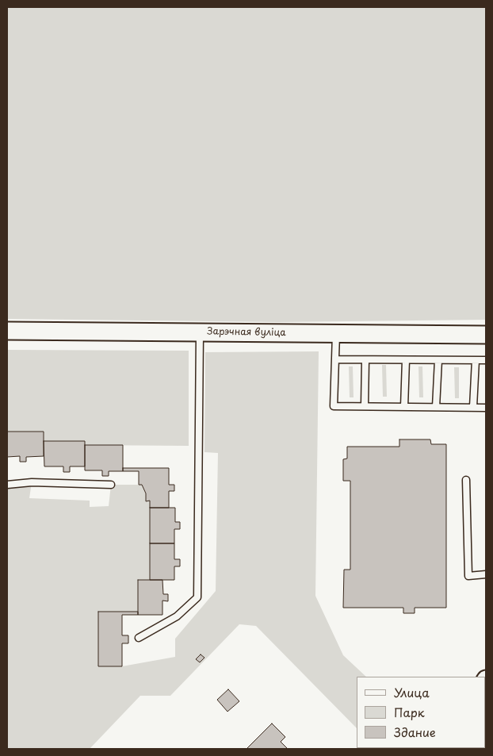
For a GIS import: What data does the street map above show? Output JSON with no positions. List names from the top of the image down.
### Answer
{
  "streets": {
    "street": ["Зарэчная вуліца"]
  },
  "legend": ["Улица", "Парк", "Здание"]
}
